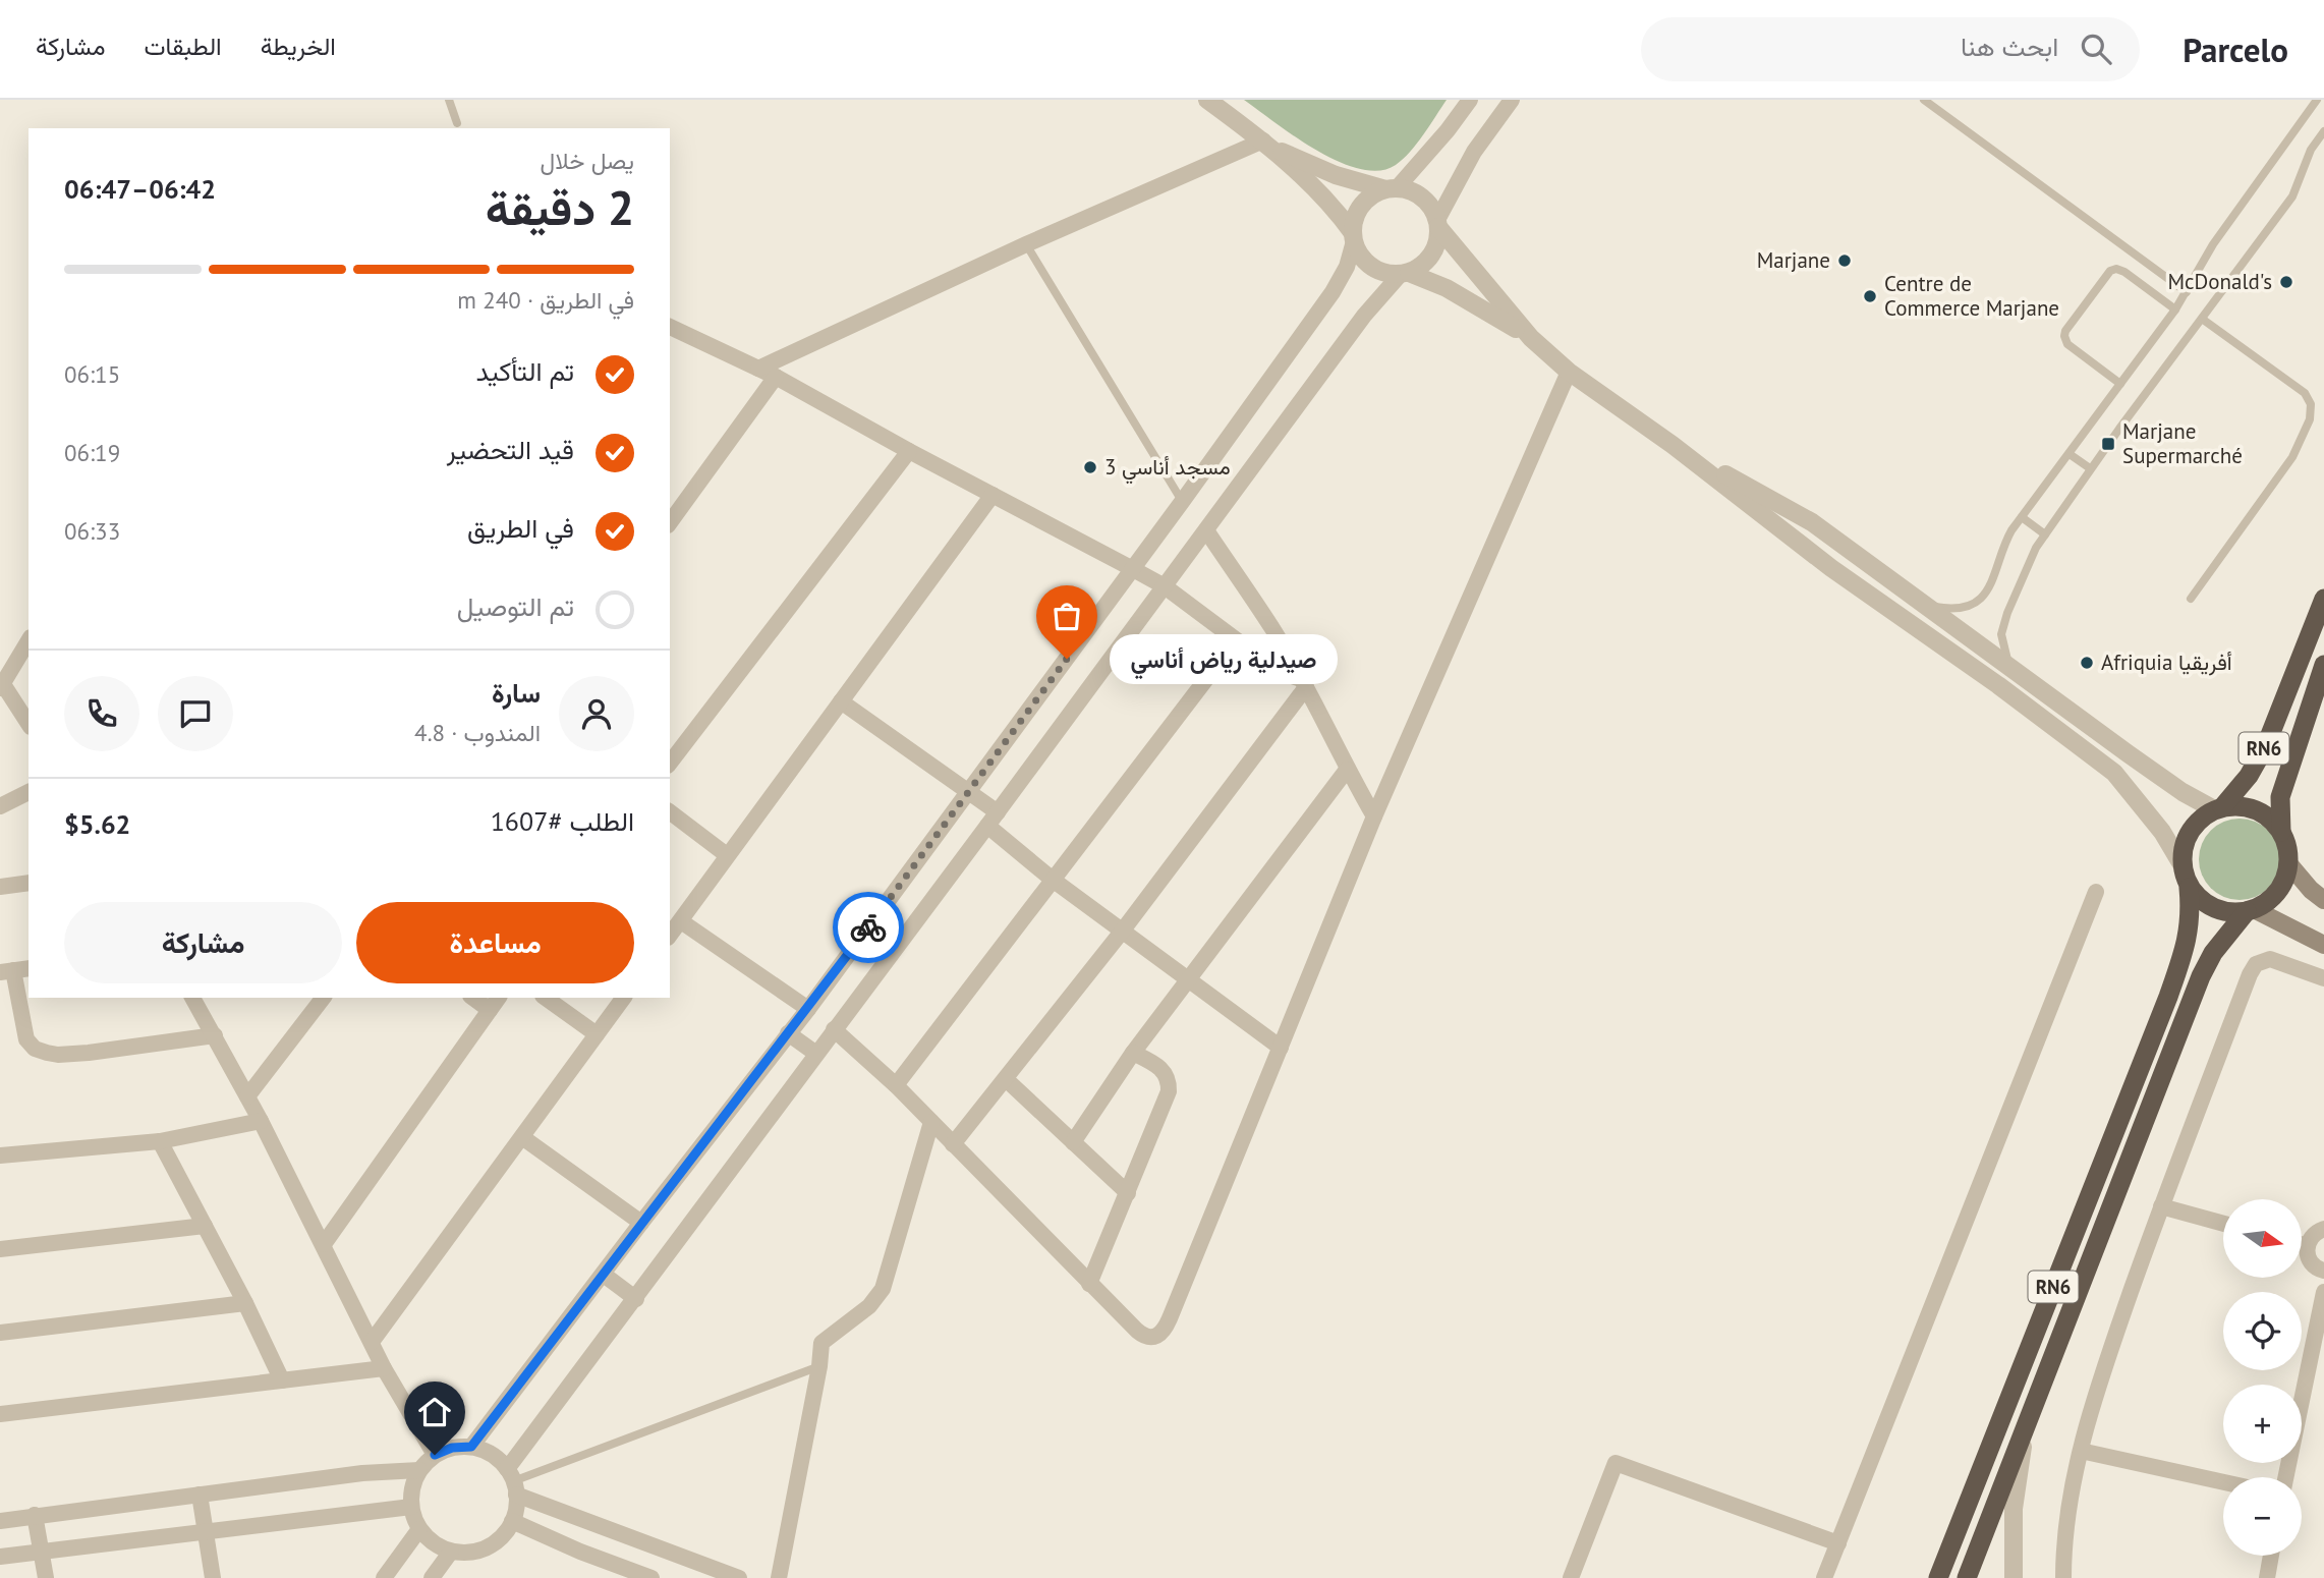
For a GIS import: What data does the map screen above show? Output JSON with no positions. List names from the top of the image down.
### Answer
{
  "streets": {
    "highway": ["RN6"]
  },
  "places": {
    "other": [
      "Marjane",
      "McDonald's",
      "Centre de Commerce Marjane",
      "مسجد أناسي 3",
      "صيدلية رياض أناسي",
      "Afriquia أفريقيا"
    ],
    "transit": ["Marjane Supermarché"]
  },
  "north": "right",
  "page": {
    "header": "Parcelo",
    "search": "ابحث هنا",
    "nav": ["الخريطة", "الطبقات", "مشاركة"],
    "heading": ["2 دقيقة", "يصل خلال", "06:42–06:47"],
    "panel": [
      "سارة",
      "المندوب · 4.8",
      "الطلب #1607",
      "$5.62"
    ],
    "bar": "في الطريق · 240 m",
    "list": [
      ["تم التأكيد", "06:15"],
      ["قيد التحضير", "06:19"],
      ["في الطريق", "06:33"],
      "تم التوصيل"
    ],
    "bubble": "صيدلية رياض أناسي",
    "buttons": ["مساعدة", "مشاركة"],
    "map_buttons": ["+", "−"]
  }
}
